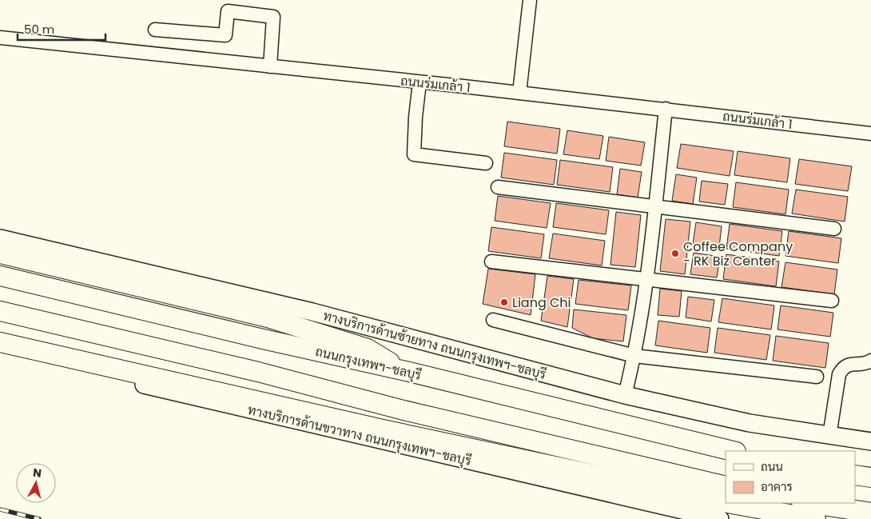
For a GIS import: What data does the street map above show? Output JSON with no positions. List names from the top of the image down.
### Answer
{
  "streets": {
    "highway": ["ถนนกรุงเทพฯ-ชลบุรี"],
    "main road": ["ทางบริการด้านซ้ายทาง ถนนกรุงเทพฯ-ชลบุรี", "ทางบริการด้านขวาทาง ถนนกรุงเทพฯ-ชลบุรี"],
    "street": ["ถนนร่มเกล้า 1"]
  },
  "places": ["Coffee Company - RK Biz Center", "Liang Chi"],
  "legend": ["ถนน", "อาคาร"],
  "scale_bar": "50 m",
  "north": "top"
}
